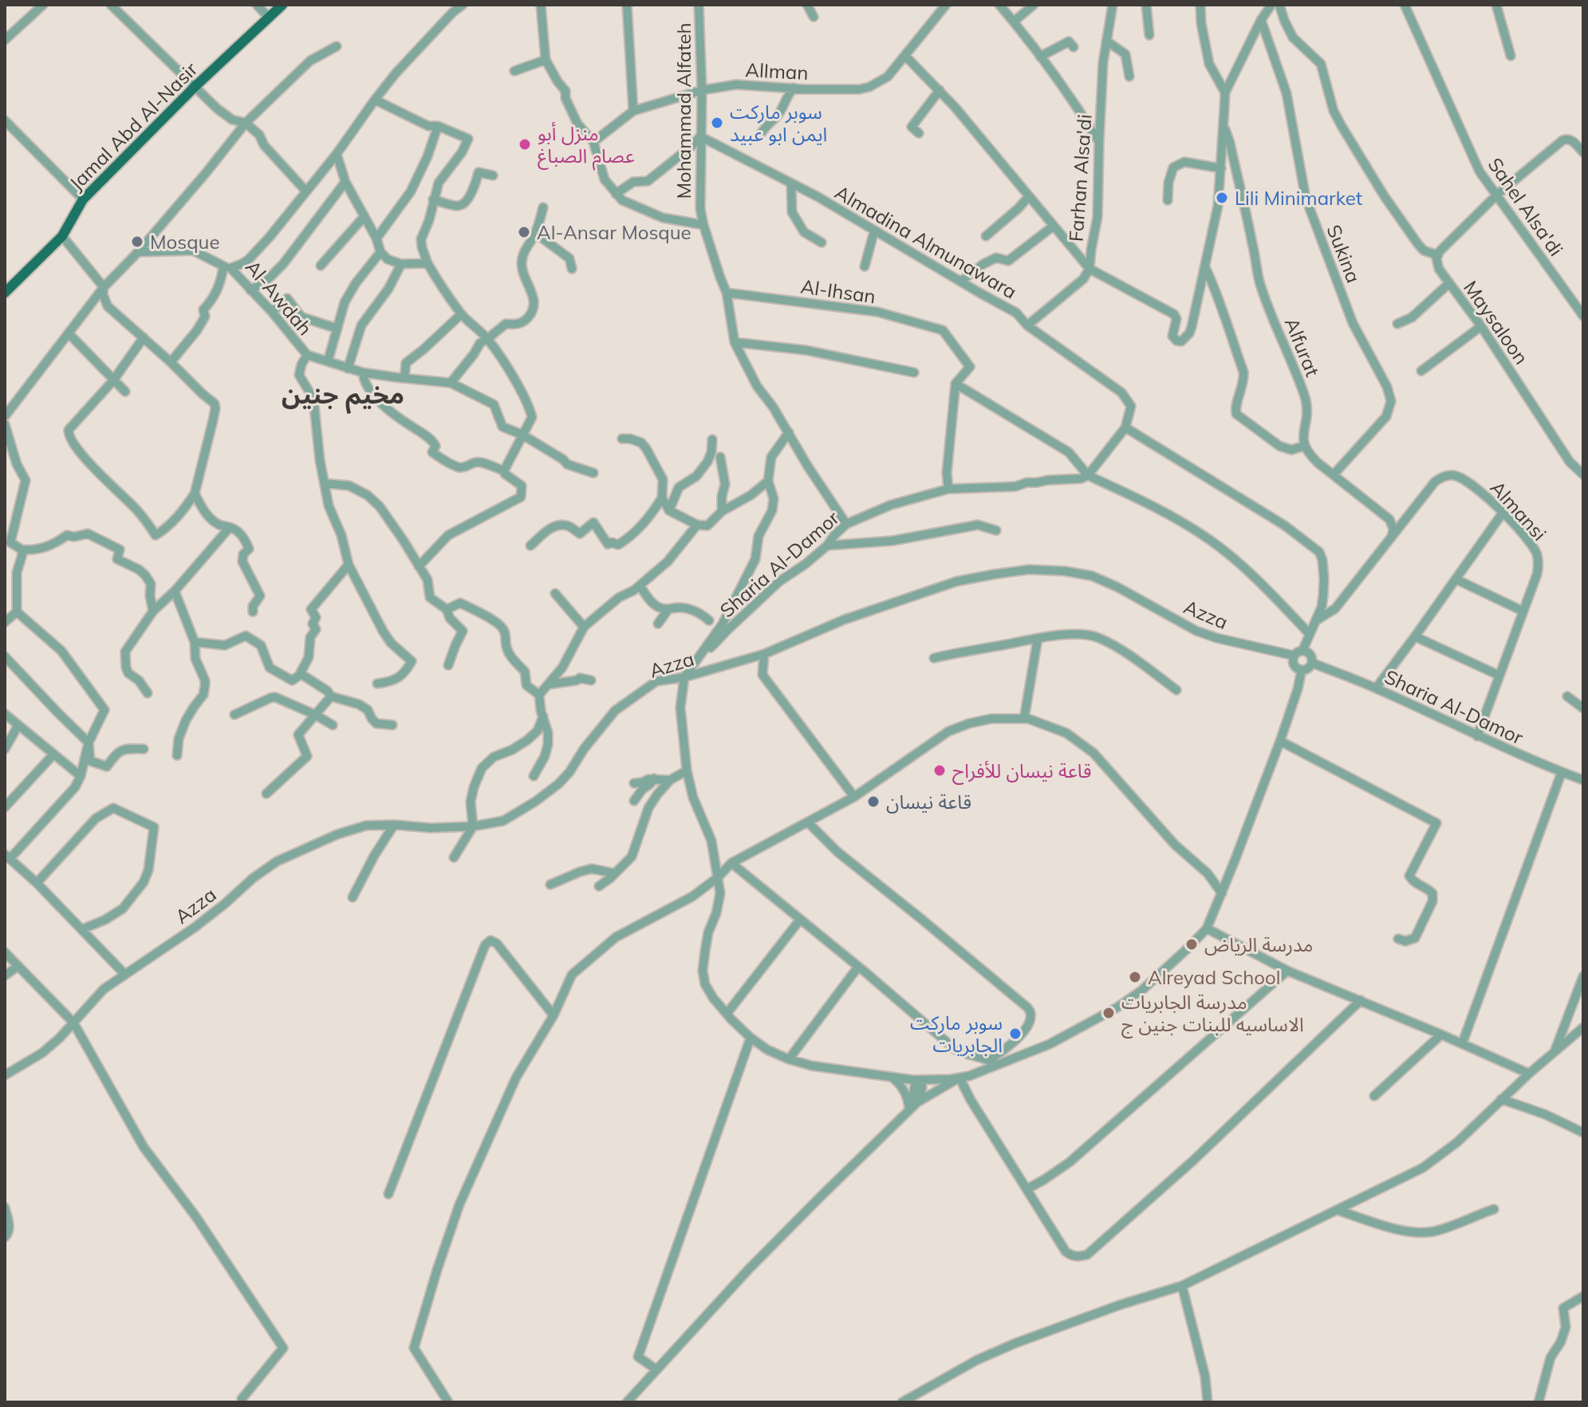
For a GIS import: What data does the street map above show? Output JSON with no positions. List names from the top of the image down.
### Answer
{
  "streets": {
    "main road": ["Jamal Abd Al-Nasir"],
    "street": [
      "AlIman",
      "Mohammad Alfateh",
      "Farhan Alsa'di",
      "Sahel Alsa'di",
      "Almadina Almunawara",
      "Sukina",
      "Al-Ihsan",
      "Al-Awdah",
      "Maysaloon",
      "Alfurat",
      "Almansi",
      "Sharia Al-Damor",
      "Azza"
    ]
  },
  "crossings": [
    ["AlIman", "Mohammad Alfateh"],
    ["Mohammad Alfateh", "Almadina Almunawara"],
    ["Mohammad Alfateh", "Al-Ihsan"],
    ["Mohammad Alfateh", "Sharia Al-Damor"],
    ["Farhan Alsa'di", "Almadina Almunawara"],
    ["Almansi", "Sharia Al-Damor"],
    ["Sharia Al-Damor", "Azza"]
  ],
  "districts": ["مخيم جنين"],
  "places": [
    "سوبر ماركت ايمن ابو عبيد",
    "منزل أبو عصام الصباغ",
    "Lili Minimarket",
    "Al-Ansar Mosque",
    "Mosque",
    "قاعة نيسان للأفراح",
    "قاعة نيسان",
    "مدرسة الرياض",
    "Alreyad School",
    "مدرسة الجابريات الاساسيه للبنات جنين ج",
    "سوبر ماركت الجابريات"
  ]
}
